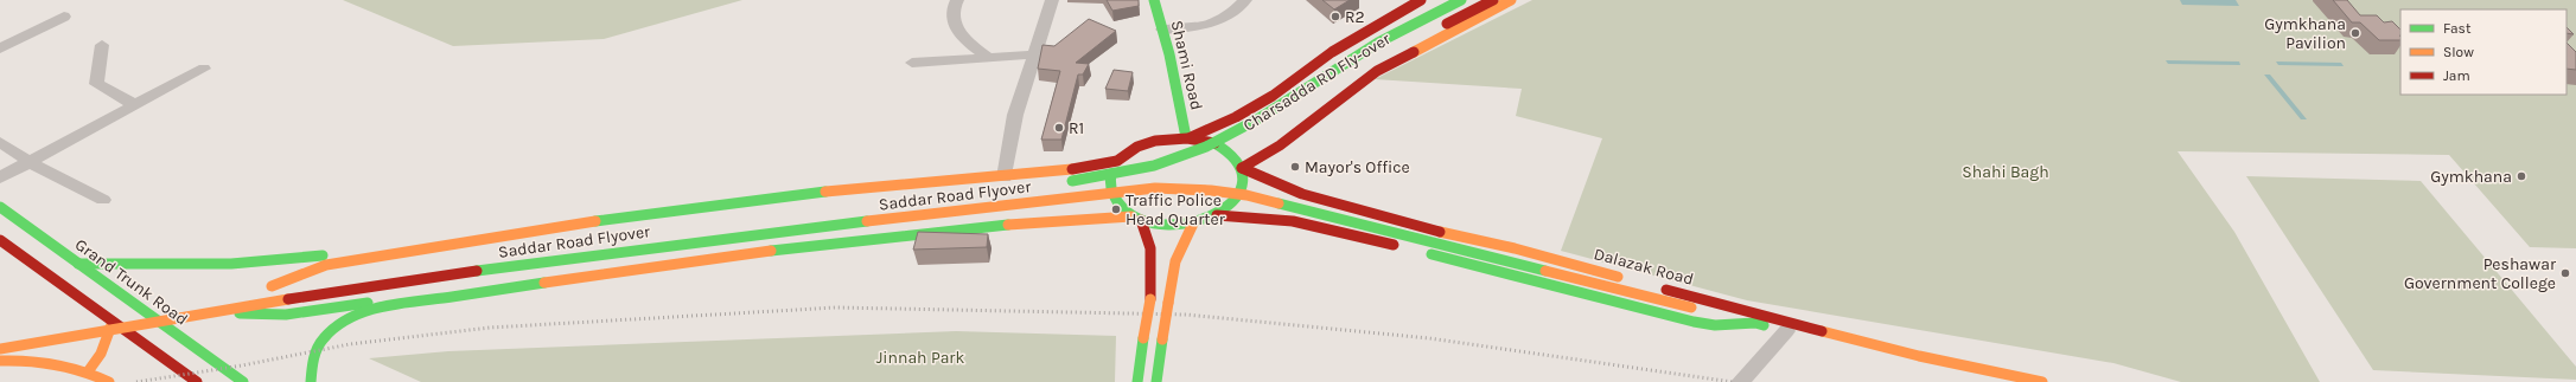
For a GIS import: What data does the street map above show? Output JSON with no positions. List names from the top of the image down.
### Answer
{
  "streets": {
    "main road": [
      "Shami Road",
      "Charsadda RD Fly-over",
      "Saddar Road Flyover",
      "Dalazak Road",
      "Grand Trunk Road"
    ]
  },
  "crossings": [
    ["Shami Road", "Dalazak Road"]
  ],
  "parks": ["Shahi Bagh", "Jinnah Park"],
  "places": [
    "R2",
    "Gymkhana Pavilion",
    "R1",
    "Mayor's Office",
    "Gymkhana",
    "Traffic Police Head Quarter",
    "Peshawar Government College"
  ],
  "legend": ["Fast", "Slow", "Jam"]
}
